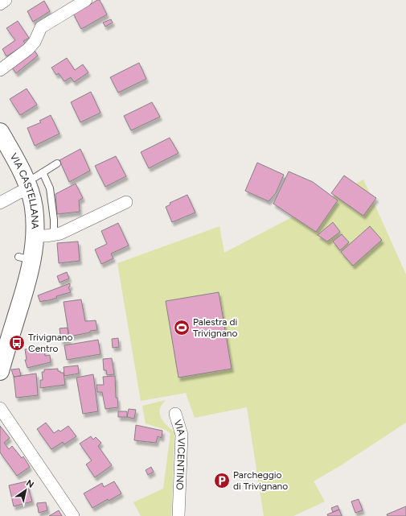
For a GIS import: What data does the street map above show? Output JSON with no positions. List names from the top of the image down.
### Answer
{
  "streets": {
    "main road": ["VIA CASTELLANA"],
    "street": ["VIA VICENTINO"]
  },
  "places": {
    "sports": ["Palestra di Trivignano"],
    "bus stop": ["Trivignano Centro"],
    "parking": ["Parcheggio di Trivignano"]
  },
  "north": "top right"
}
